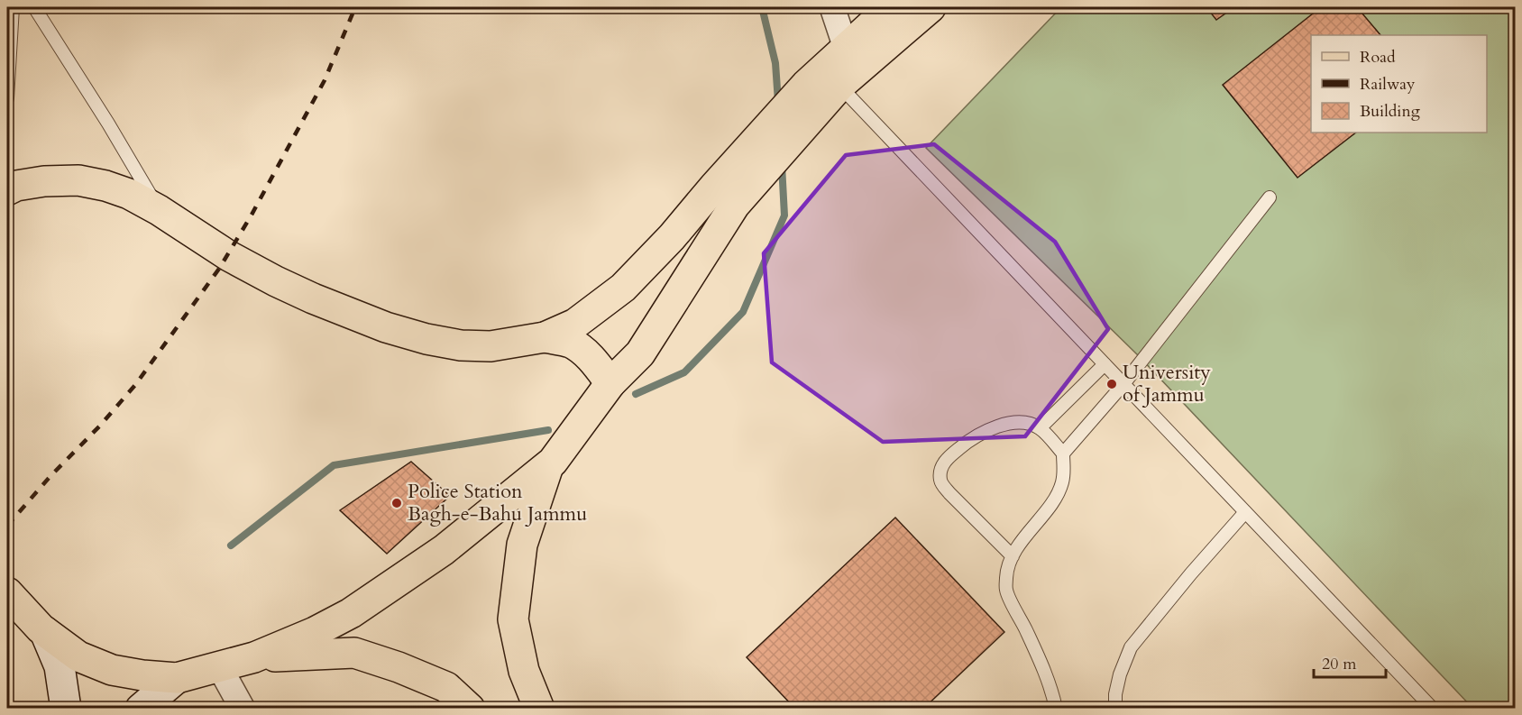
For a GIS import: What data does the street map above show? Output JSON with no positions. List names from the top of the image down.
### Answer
{
  "places": ["University of Jammu", "Police Station Bagh-e-Bahu Jammu"],
  "legend": ["Road", "Railway", "Building"],
  "scale_bar": "20 m"
}
